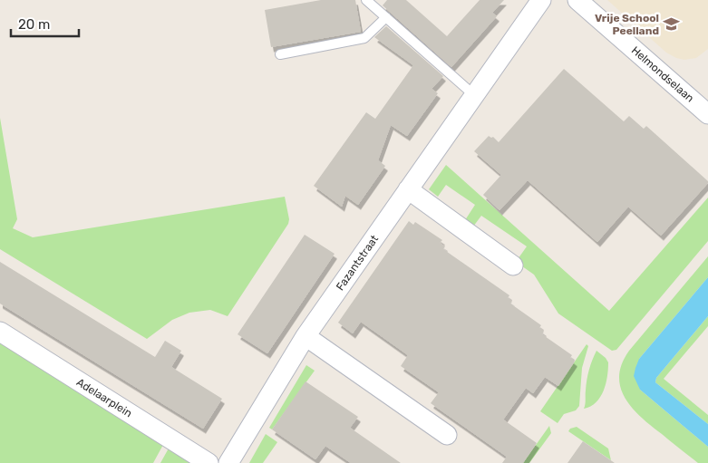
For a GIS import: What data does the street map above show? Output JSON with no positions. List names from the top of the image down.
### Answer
{
  "streets": {
    "street": ["Helmondselaan", "Fazantstraat", "Adelaarplein"]
  },
  "places": {
    "school or university": ["Vrije School Peelland"]
  },
  "scale_bar": "20 m"
}
